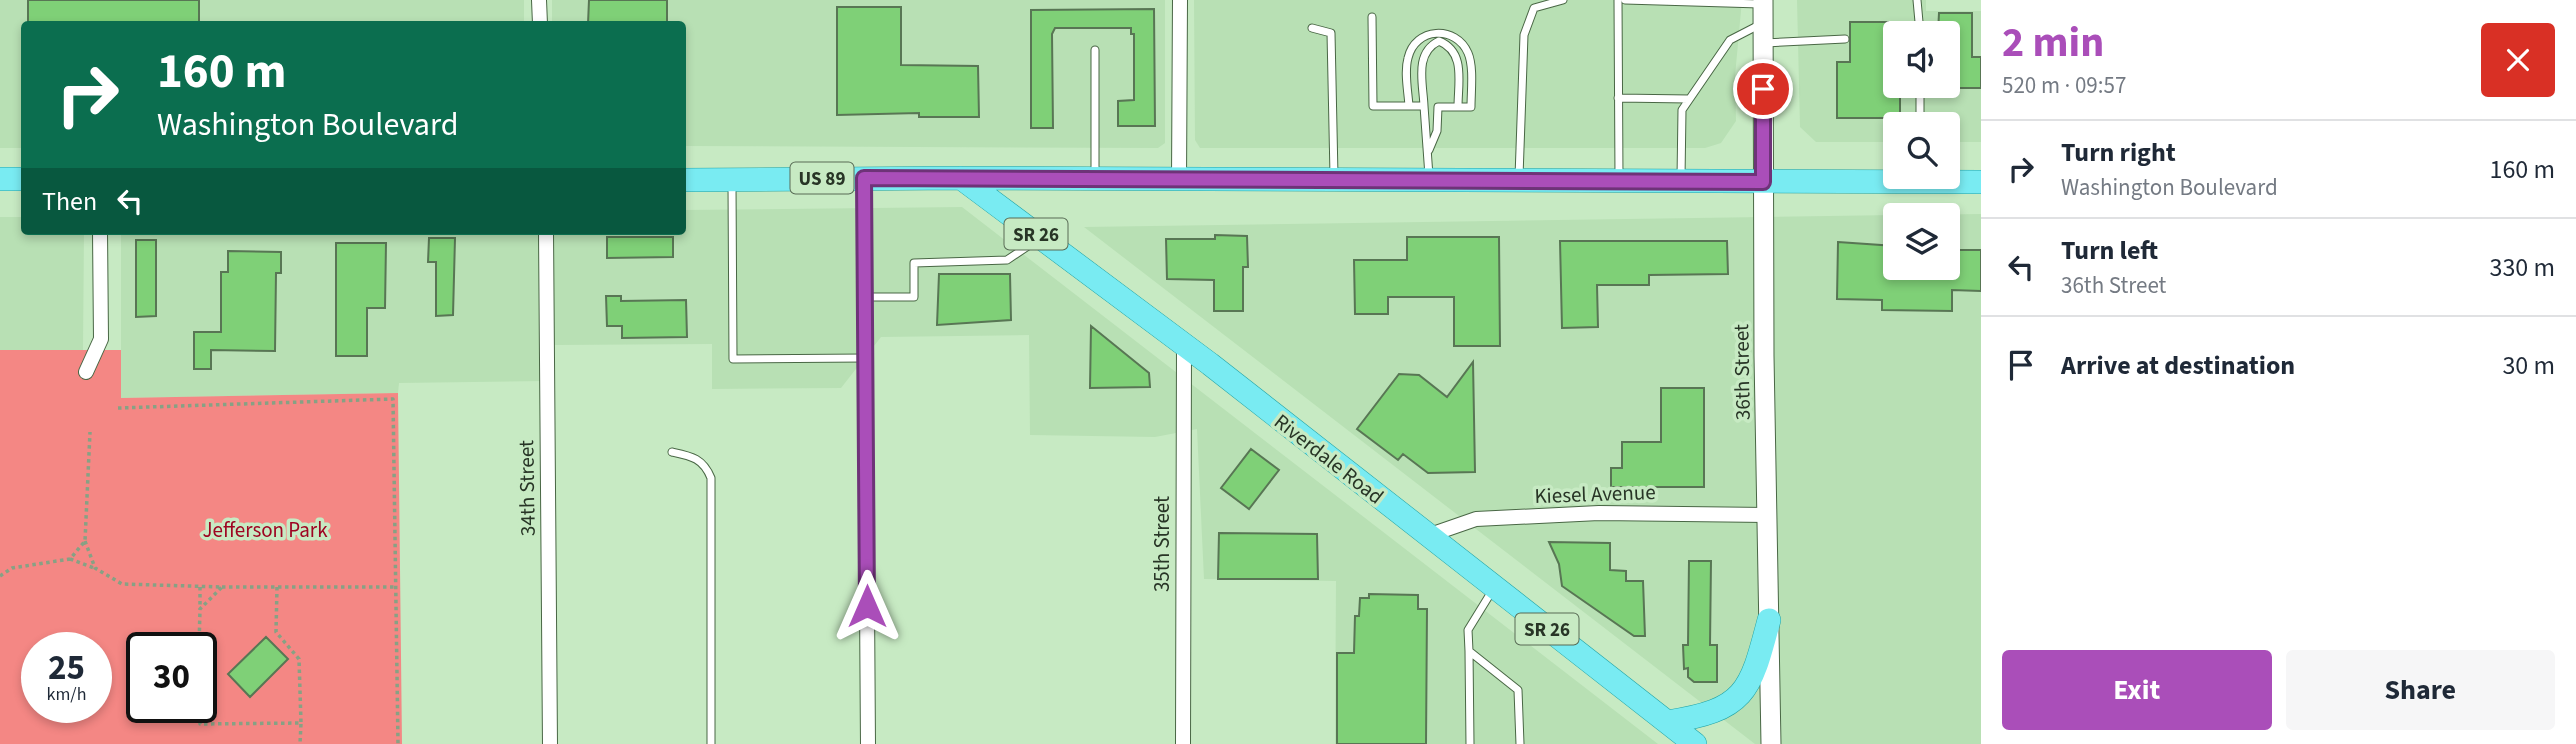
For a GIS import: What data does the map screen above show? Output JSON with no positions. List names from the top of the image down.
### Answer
{
  "streets": {
    "main road": [
      "US 89",
      "SR 26",
      "36th Street",
      "Riverdale Road"
    ],
    "street": ["34th Street", "Kiesel Avenue", "35th Street"]
  },
  "crossings": [
    ["US 89", "36th Street"],
    ["US 89", "Riverdale Road"],
    ["36th Street", "Kiesel Avenue"],
    ["Riverdale Road", "Kiesel Avenue"],
    ["Riverdale Road", "35th Street"]
  ],
  "parks": ["Jefferson Park"],
  "page": {
    "heading": ["2 min", "520 m · 09:57"],
    "turn": ["160 m", "Washington Boulevard"],
    "list": [
      {
        "name": "Turn right",
        "note": "Washington Boulevard",
        "value": "160 m"
      },
      {
        "name": "Turn left",
        "note": "36th Street",
        "value": "330 m"
      },
      {
        "name": "Arrive at destination",
        "value": "30 m"
      }
    ],
    "then": "Then",
    "speed": "25 km/h",
    "limit": "30",
    "buttons": ["Exit", "Share"]
  }
}
